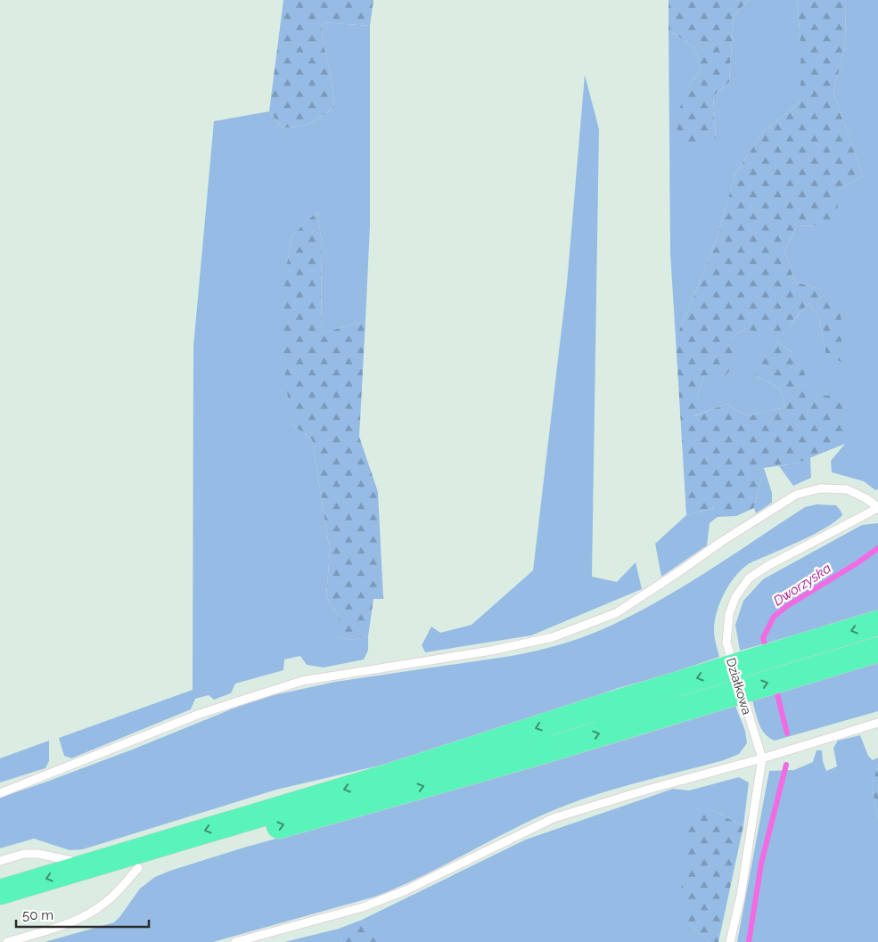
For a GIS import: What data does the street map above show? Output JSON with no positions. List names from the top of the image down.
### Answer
{
  "streets": {
    "lane": ["Działkowa"]
  },
  "water": ["Dworzyska"],
  "scale_bar": "50 m"
}
